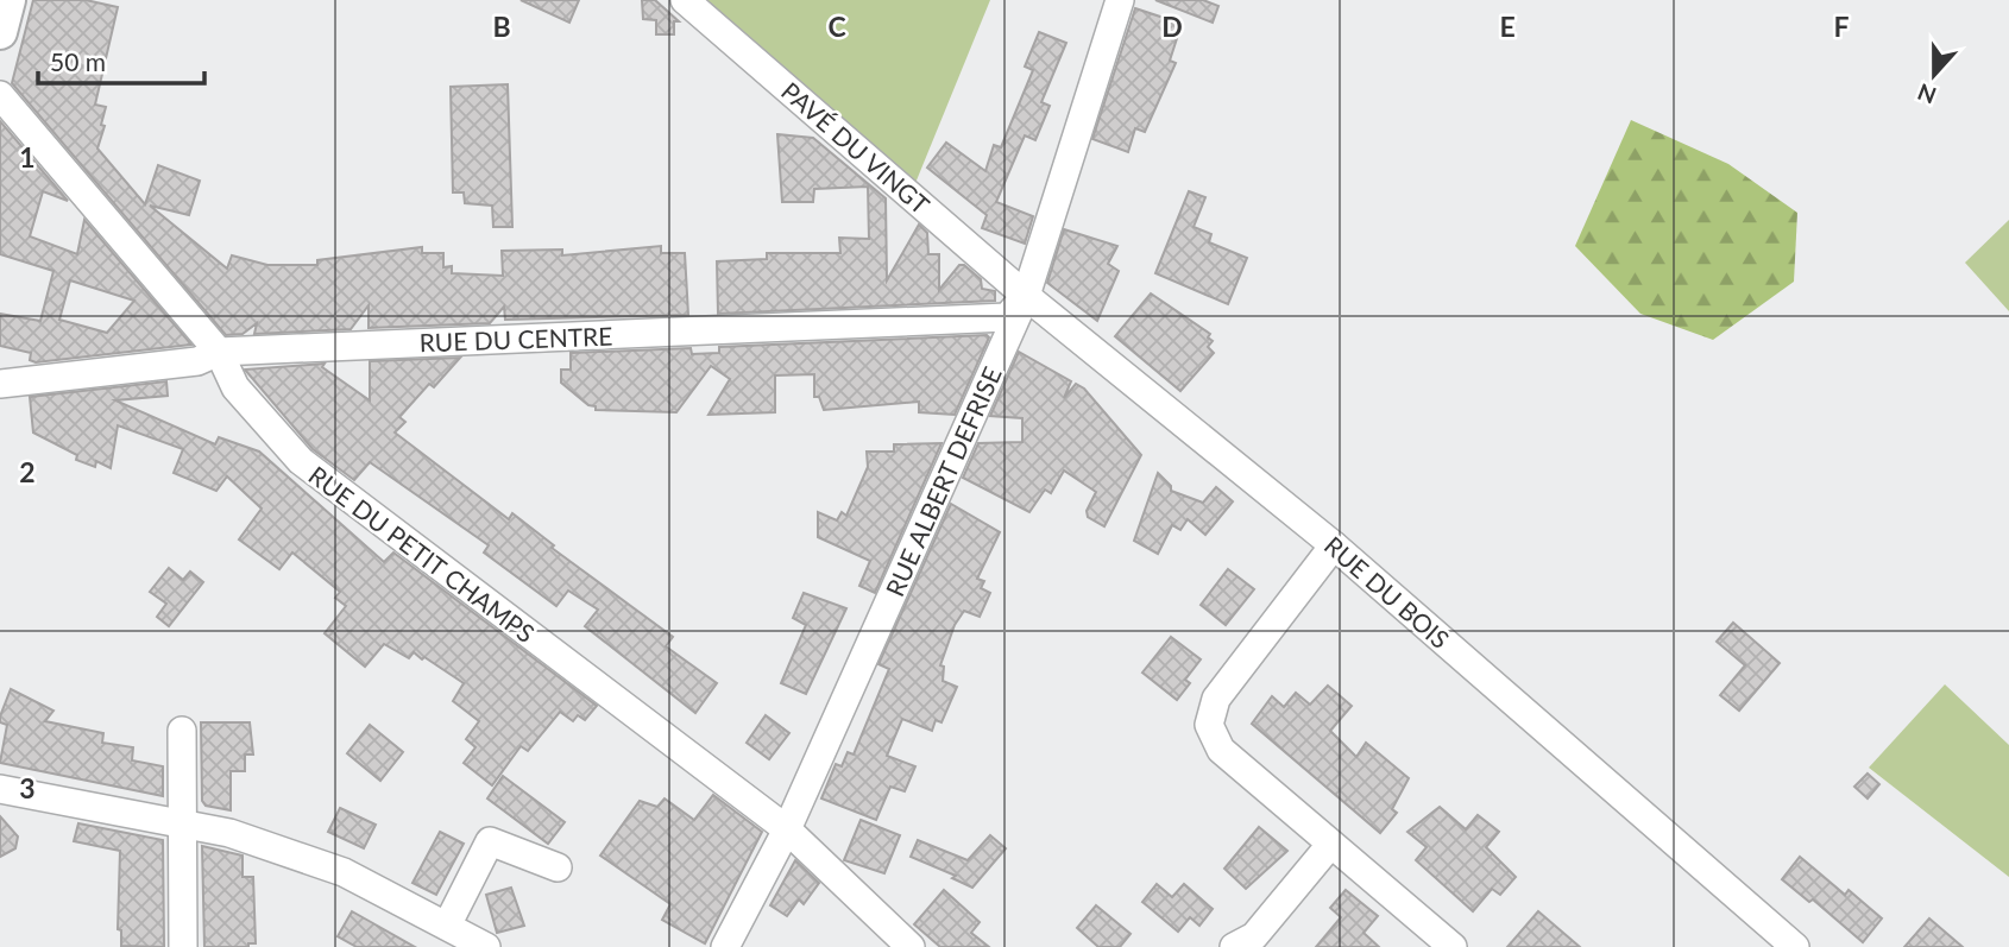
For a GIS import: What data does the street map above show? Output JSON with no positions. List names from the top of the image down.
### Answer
{
  "streets": {
    "street": [
      "PAVÉ DU VINGT",
      "RUE DU CENTRE",
      "RUE ALBERT DEFRISE",
      "RUE DU PETIT CHAMPS",
      "RUE DU BOIS"
    ]
  },
  "crossings": [
    ["PAVÉ DU VINGT", "RUE DU CENTRE"],
    ["PAVÉ DU VINGT", "RUE ALBERT DEFRISE"],
    ["PAVÉ DU VINGT", "RUE DU BOIS"],
    ["RUE DU CENTRE", "RUE ALBERT DEFRISE"],
    ["RUE DU CENTRE", "RUE DU PETIT CHAMPS"],
    ["RUE DU CENTRE", "RUE DU BOIS"],
    ["RUE ALBERT DEFRISE", "RUE DU PETIT CHAMPS"],
    ["RUE ALBERT DEFRISE", "RUE DU BOIS"]
  ],
  "scale_bar": "50 m",
  "north": "bottom",
  "grid": {
    "columns": [
      "B",
      "C",
      "D",
      "E",
      "F"
    ],
    "rows": ["1", "2", "3"]
  }
}
